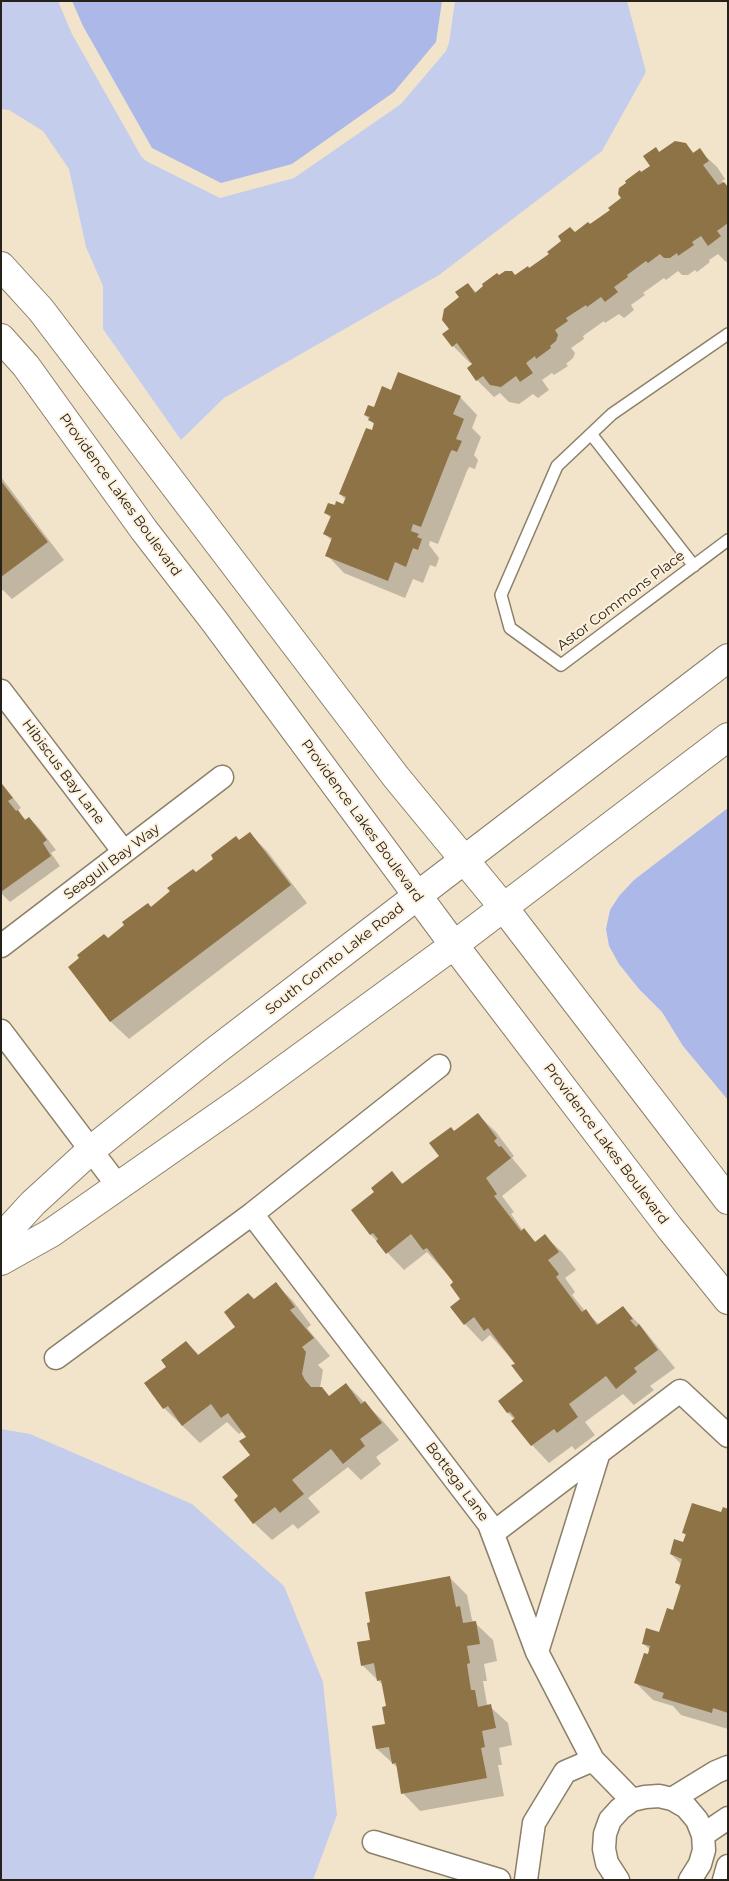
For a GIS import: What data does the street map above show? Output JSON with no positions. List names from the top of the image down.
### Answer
{
  "streets": {
    "street": [
      "Providence Lakes Boulevard",
      "Hibiscus Bay Lane",
      "Seagull Bay Way",
      "South Gornto Lake Road",
      "Bottega Lane"
    ],
    "lane": ["Astor Commons Place"]
  },
  "crossings": [
    ["Providence Lakes Boulevard", "South Gornto Lake Road"],
    ["Hibiscus Bay Lane", "Seagull Bay Way"]
  ]
}
